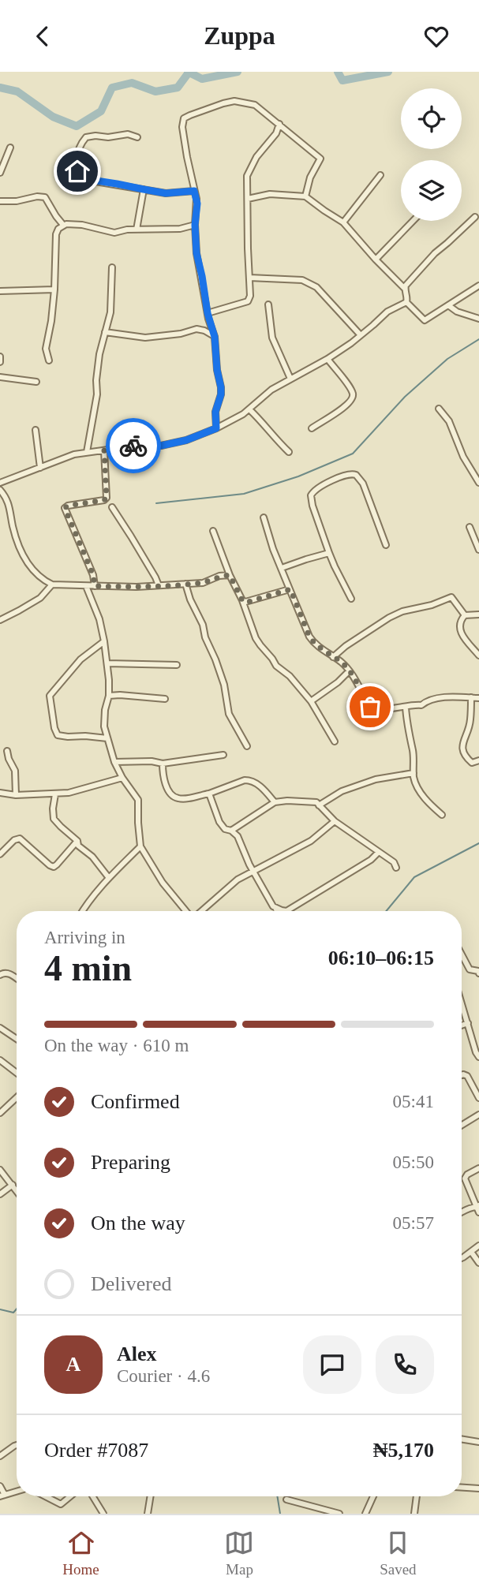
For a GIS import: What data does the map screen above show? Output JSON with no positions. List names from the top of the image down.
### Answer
{
  "page": {
    "header": "Zuppa",
    "heading": ["4 min", "Arriving in", "06:10–06:15"],
    "panel": [
      "Alex",
      "Courier · 4.6",
      "Order #7087",
      "₦5,170"
    ],
    "bar": "On the way · 610 m",
    "list": [
      ["Confirmed", "05:41"],
      ["Preparing", "05:50"],
      ["On the way", "05:57"],
      "Delivered"
    ],
    "round": "A",
    "tabs": ["Home", "Map", "Saved"]
  }
}
